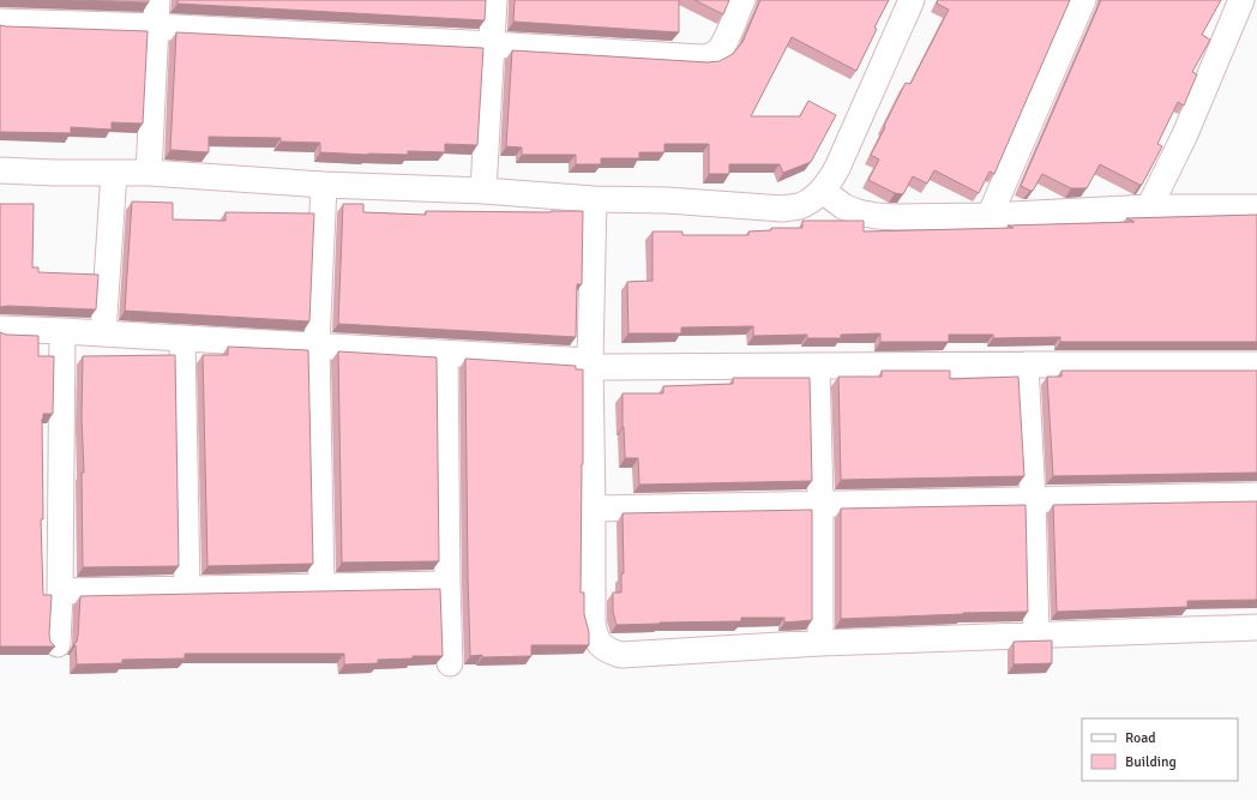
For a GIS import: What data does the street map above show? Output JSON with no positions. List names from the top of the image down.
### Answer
{
  "legend": ["Road", "Building"]
}
